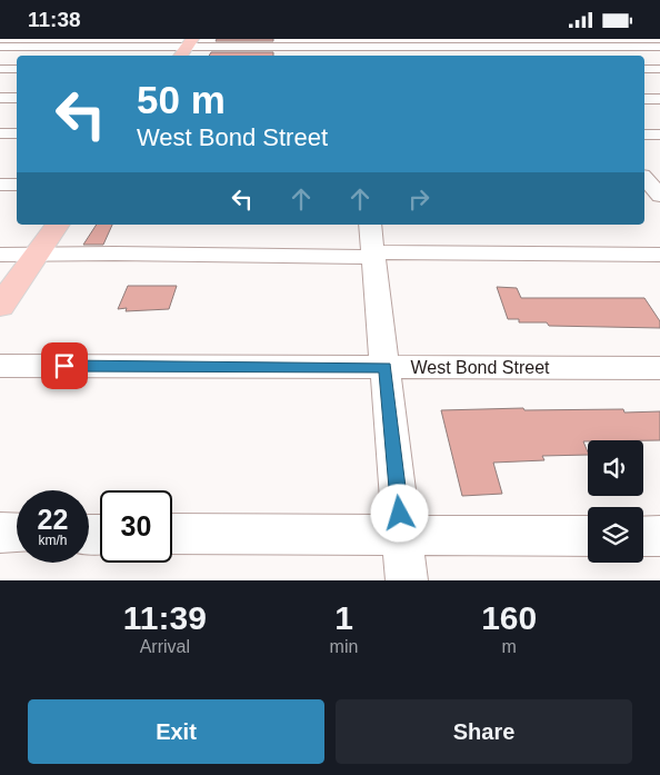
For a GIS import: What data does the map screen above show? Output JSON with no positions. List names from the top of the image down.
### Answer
{
  "streets": {
    "street": ["West Bond Street"]
  },
  "page": {
    "status": "11:38",
    "turn": ["50 m", "West Bond Street"],
    "speed": "22 km/h",
    "limit": "30",
    "eta": [
      "11:39",
      "Arrival",
      "1",
      "min",
      "160",
      "m"
    ],
    "buttons": ["Exit", "Share"]
  }
}
